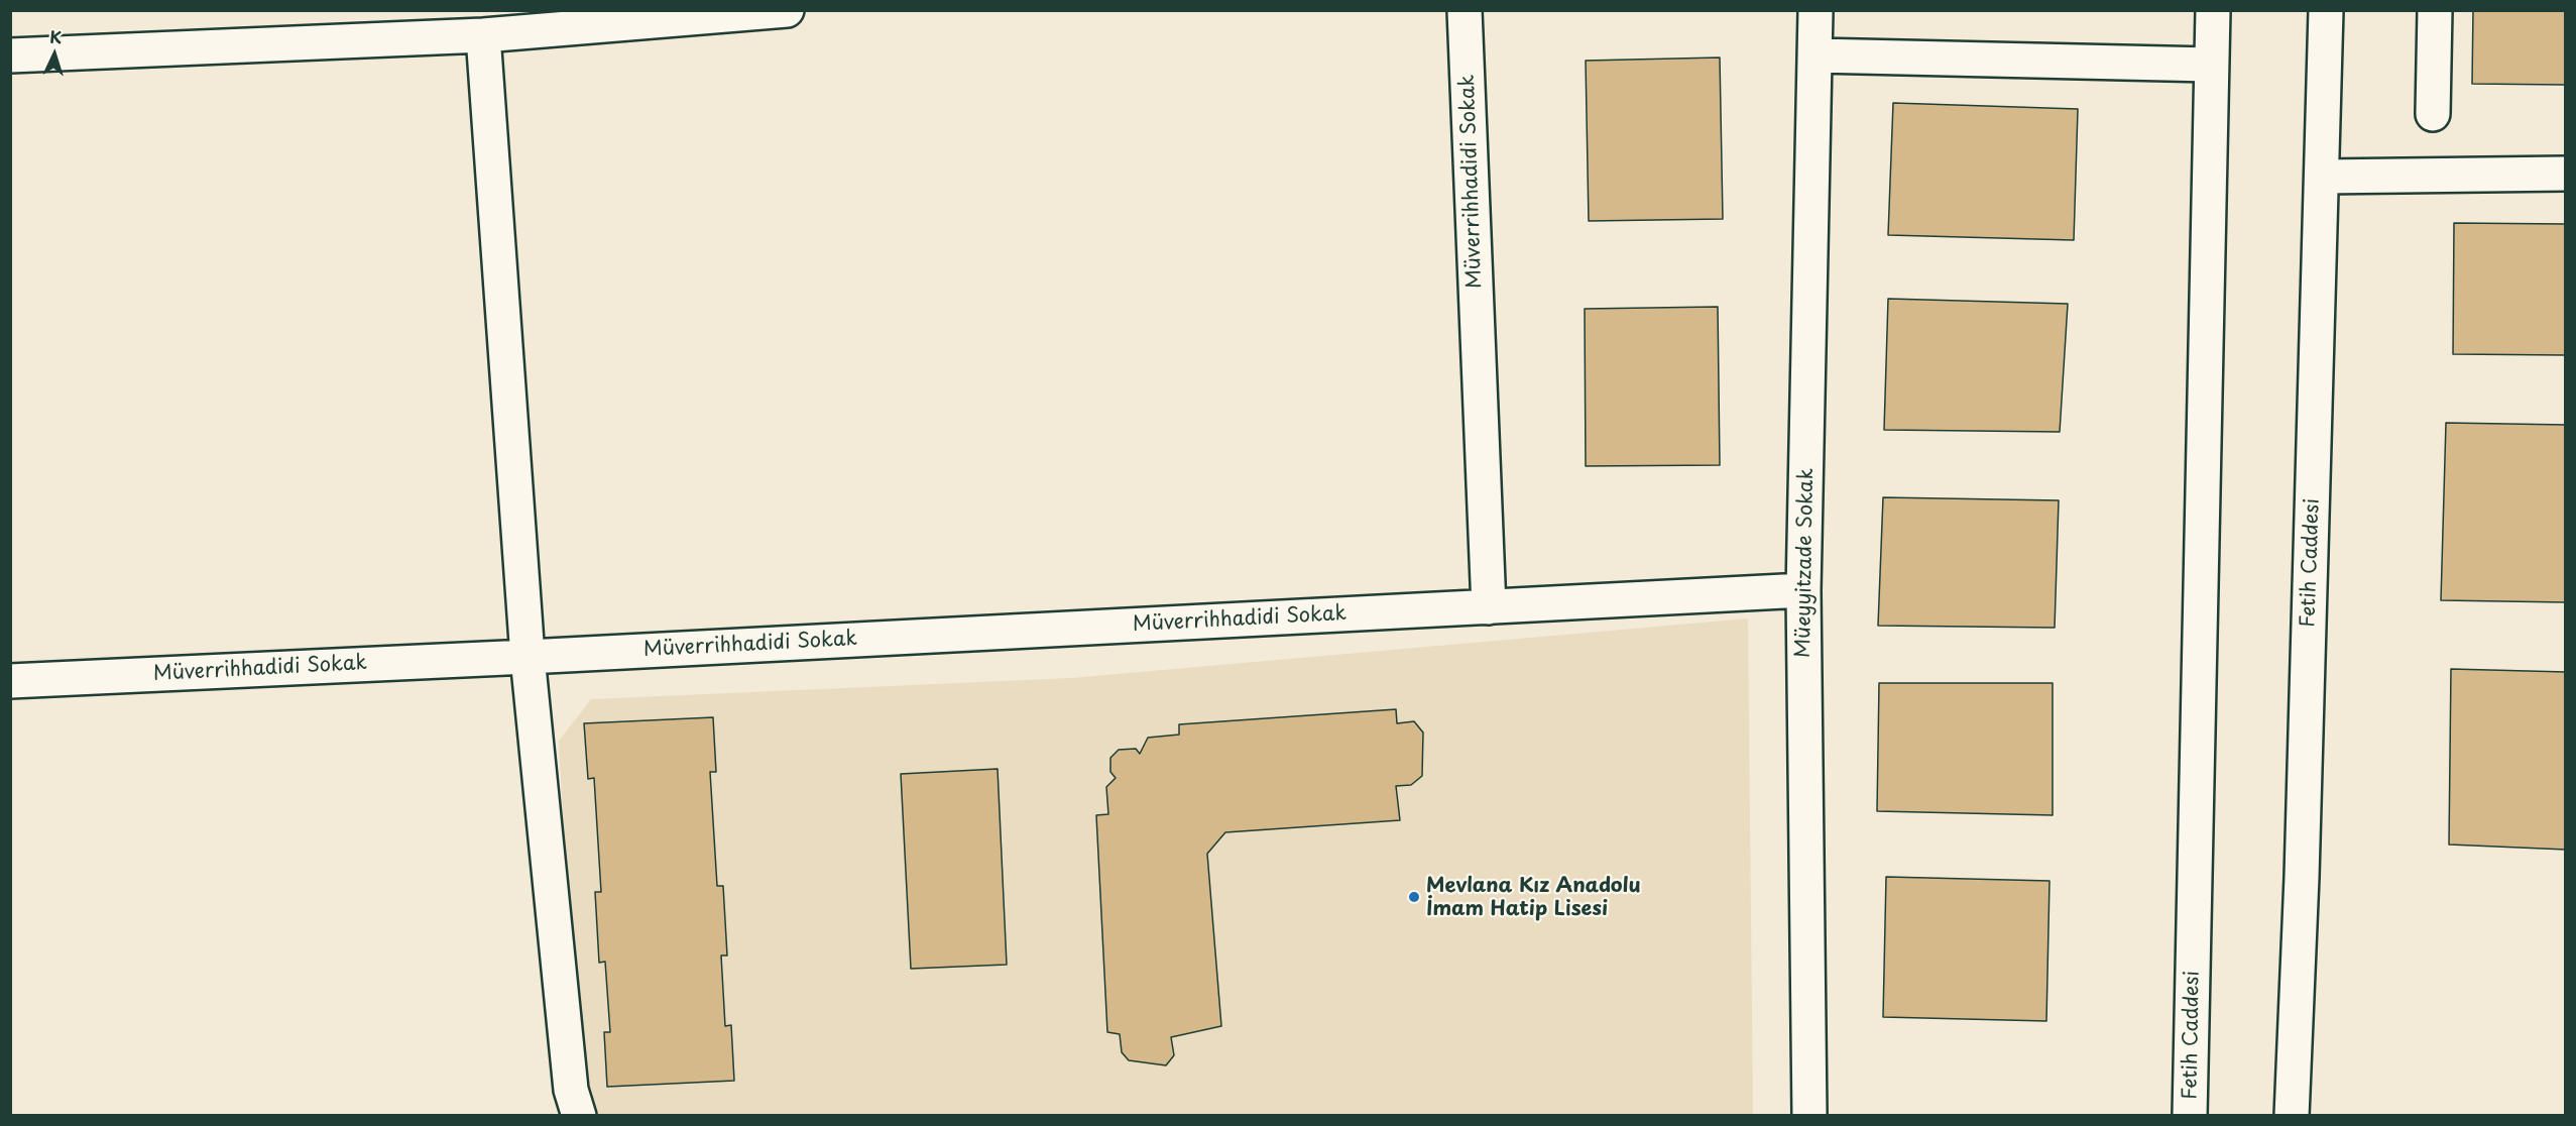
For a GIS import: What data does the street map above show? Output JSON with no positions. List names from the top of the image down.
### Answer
{
  "streets": {
    "street": ["Müverrihhadidi Sokak", "Müeyyitzade Sokak", "Fetih Caddesi"]
  },
  "crossings": [
    ["Müverrihhadidi Sokak", "Müeyyitzade Sokak"]
  ],
  "places": ["Mevlana Kız Anadolu İmam Hatip Lisesi"],
  "north": "top"
}
